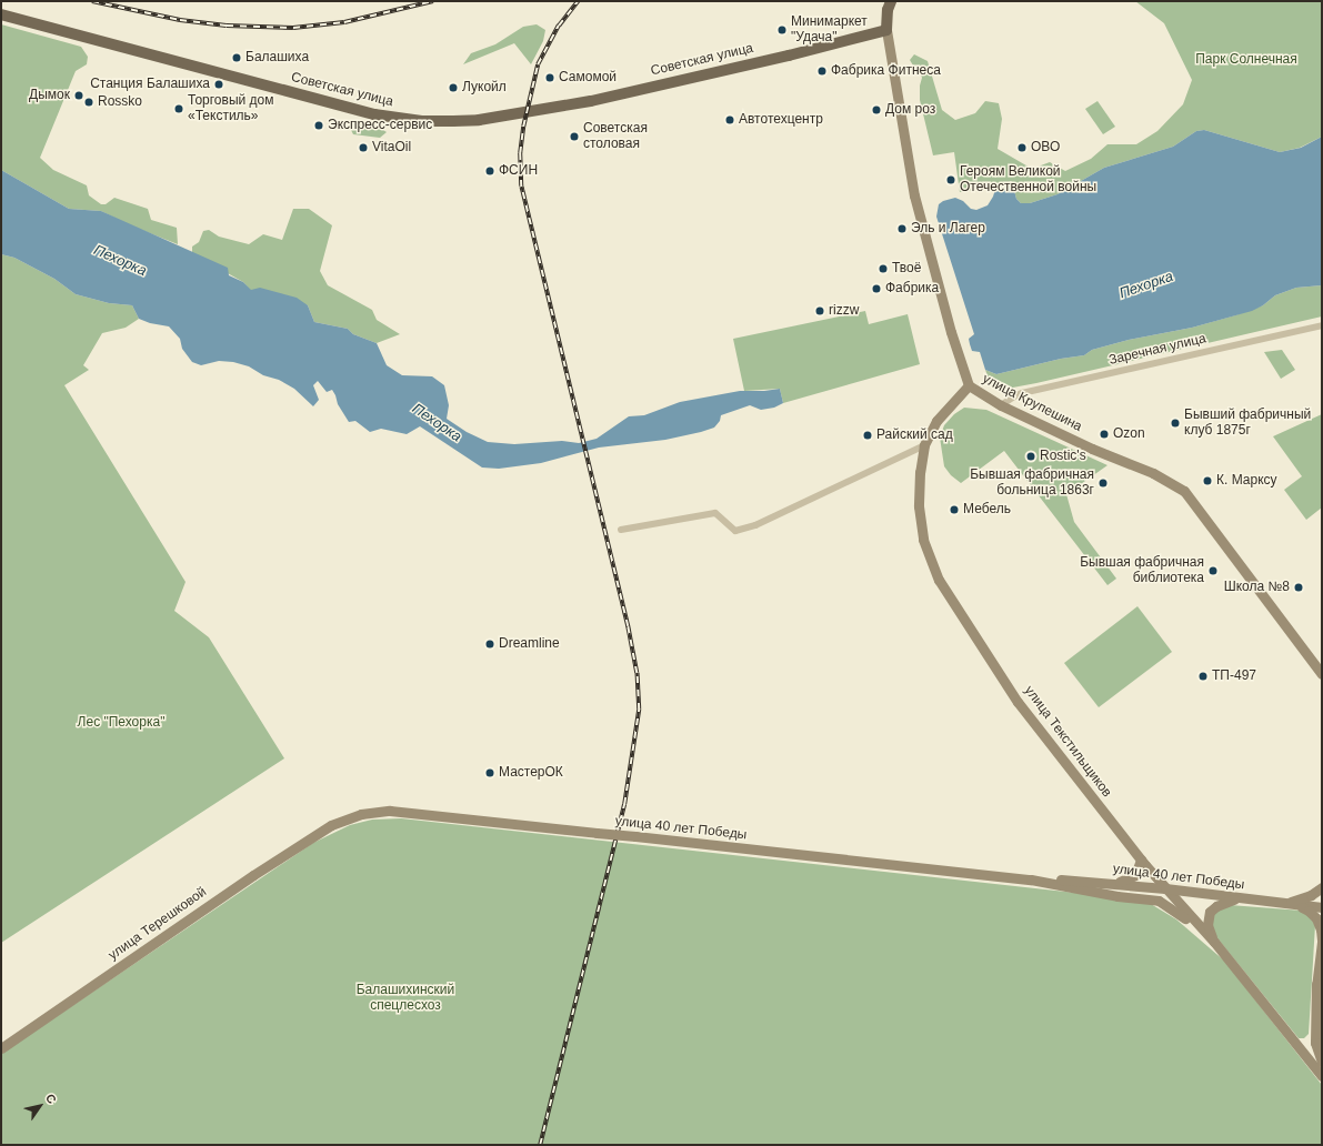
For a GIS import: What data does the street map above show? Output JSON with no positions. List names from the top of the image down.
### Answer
{
  "streets": {
    "main road": ["Советская улица"],
    "street": [
      "Заречная улица",
      "улица Крупешина",
      "улица Текстильщиков",
      "улица 40 лет Победы",
      "улица Терешковой"
    ]
  },
  "crossings": [
    ["Советская улица", "улица Крупешина"],
    ["Заречная улица", "улица Крупешина"],
    ["улица Крупешина", "улица Текстильщиков"],
    ["улица Текстильщиков", "улица 40 лет Победы"],
    ["улица 40 лет Победы", "улица Терешковой"]
  ],
  "water": ["Пехорка"],
  "parks": ["Парк Солнечная", "Лес \"Пехорка\"", "Балашихинский спецлесхоз"],
  "places": [
    "Минимаркет \"Удача\"",
    "Балашиха",
    "Фабрика Фитнеса",
    "Самомой",
    "Станция Балашиха",
    "Лукойл",
    "Дымок",
    "Rossko",
    "Торговый дом «Текстиль»",
    "Дом роз",
    "Автотехцентр",
    "Экспресс-сервис",
    "Советская столовая",
    "VitaOil",
    "ОВО",
    "ФСИН",
    "Героям Великой Отечественной войны",
    "Эль и Лагер",
    "Твоё",
    "Фабрика",
    "rizzw",
    "Бывший фабричный клуб 1875г",
    "Ozon",
    "Райский сад",
    "Rostic's",
    "К. Марксу",
    "Бывшая фабричная больница 1863г",
    "Мебель",
    "Бывшая фабричная библиотека",
    "Школа №8",
    "Dreamline",
    "ТП-497",
    "МастерОК"
  ],
  "north": "top right"
}
